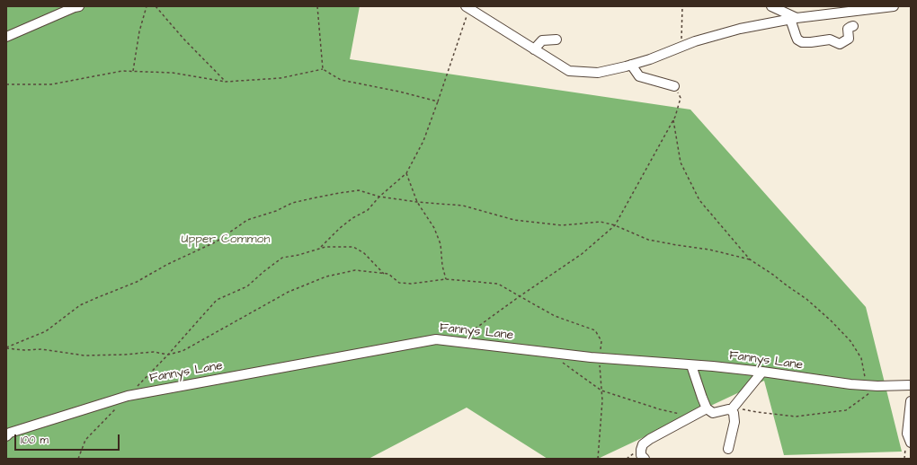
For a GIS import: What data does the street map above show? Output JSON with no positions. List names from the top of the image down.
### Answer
{
  "streets": {
    "street": ["Fannys Lane"]
  },
  "parks": ["Upper Common"],
  "scale_bar": "100 m"
}
